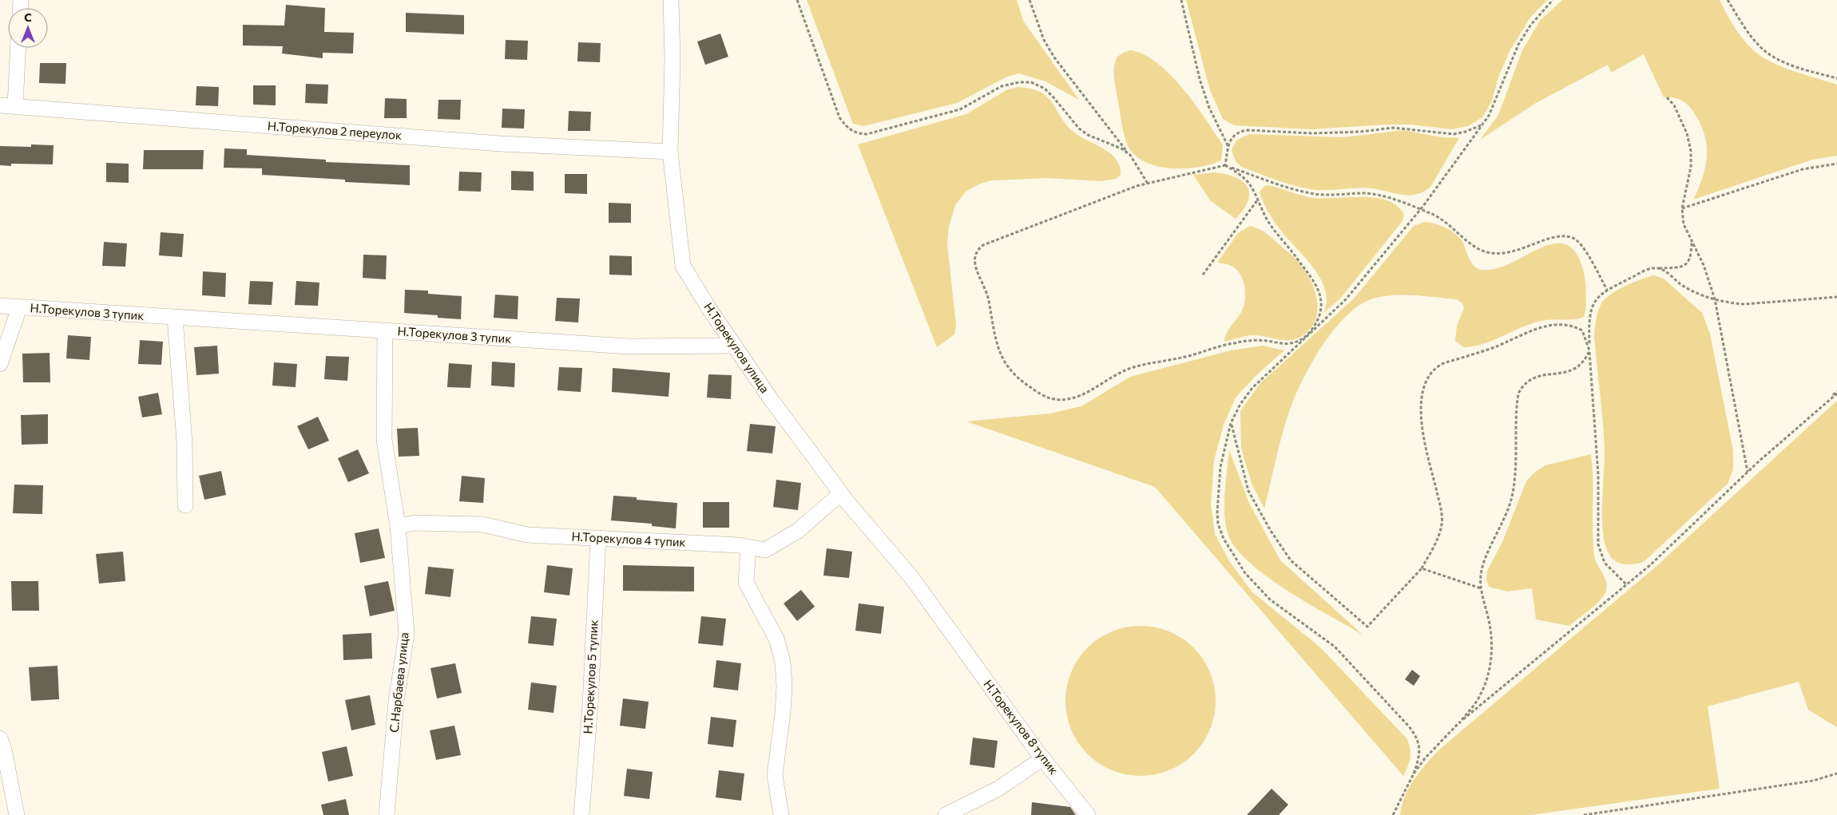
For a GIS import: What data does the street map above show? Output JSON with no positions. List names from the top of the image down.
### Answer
{
  "streets": {
    "street": [
      "Н.Торекулов 2 переулок",
      "Н.Торекулов 3 тупик",
      "Н.Торекулов улица",
      "Н.Торекулов 4 тупик",
      "Н.Торекулов 5 тупик",
      "С.Нарбаева улица",
      "Н.Торекулов 8 тупик"
    ]
  },
  "crossings": [
    ["Н.Торекулов 2 переулок", "Н.Торекулов улица"],
    ["Н.Торекулов 3 тупик", "Н.Торекулов улица"],
    ["Н.Торекулов 3 тупик", "С.Нарбаева улица"],
    ["Н.Торекулов улица", "Н.Торекулов 4 тупик"],
    ["Н.Торекулов улица", "Н.Торекулов 8 тупик"],
    ["Н.Торекулов 4 тупик", "Н.Торекулов 5 тупик"],
    ["Н.Торекулов 4 тупик", "С.Нарбаева улица"]
  ],
  "north": "top"
}
